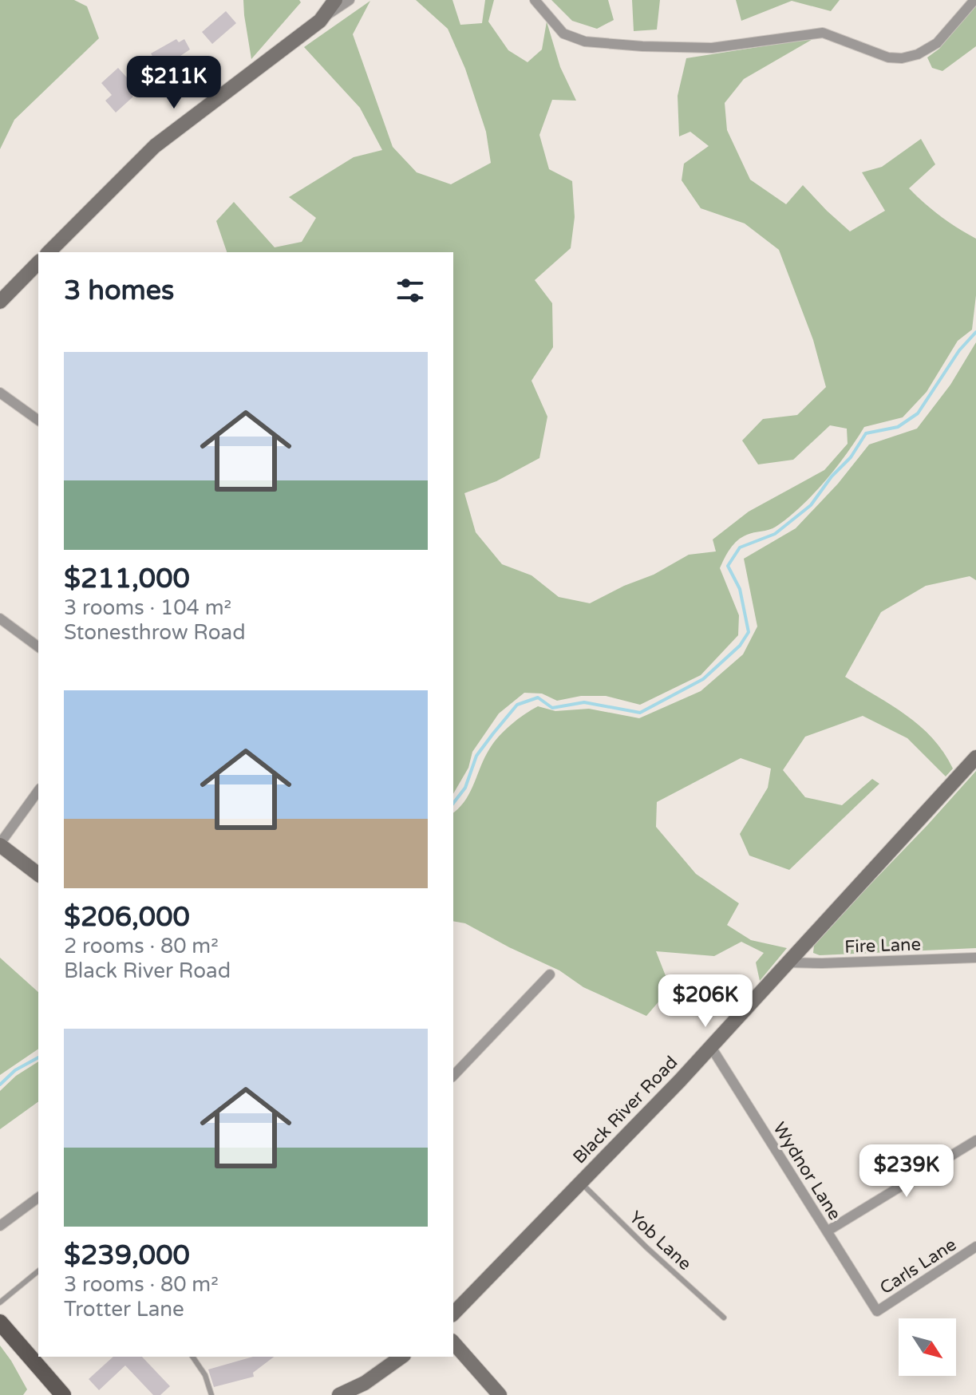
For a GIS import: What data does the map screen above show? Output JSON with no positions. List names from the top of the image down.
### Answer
{
  "streets": {
    "street": [
      "Fire Lane",
      "Black River Road",
      "Wydnor Lane",
      "Carls Lane"
    ],
    "lane": ["Yob Lane"]
  },
  "crossings": [
    ["Fire Lane", "Black River Road"],
    ["Black River Road", "Wydnor Lane"],
    ["Black River Road", "Yob Lane"],
    ["Wydnor Lane", "Carls Lane"]
  ],
  "north": "bottom right",
  "page": {
    "price": ["$211K", "$206K", "$239K"],
    "heading": "3 homes",
    "list": [
      {
        "name": "$211,000",
        "note": "3 rooms · 104 m² · Stonesthrow Road"
      },
      {
        "name": "$206,000",
        "note": "2 rooms · 80 m² · Black River Road"
      },
      {
        "name": "$239,000",
        "note": "3 rooms · 80 m² · Trotter Lane"
      }
    ]
  }
}
